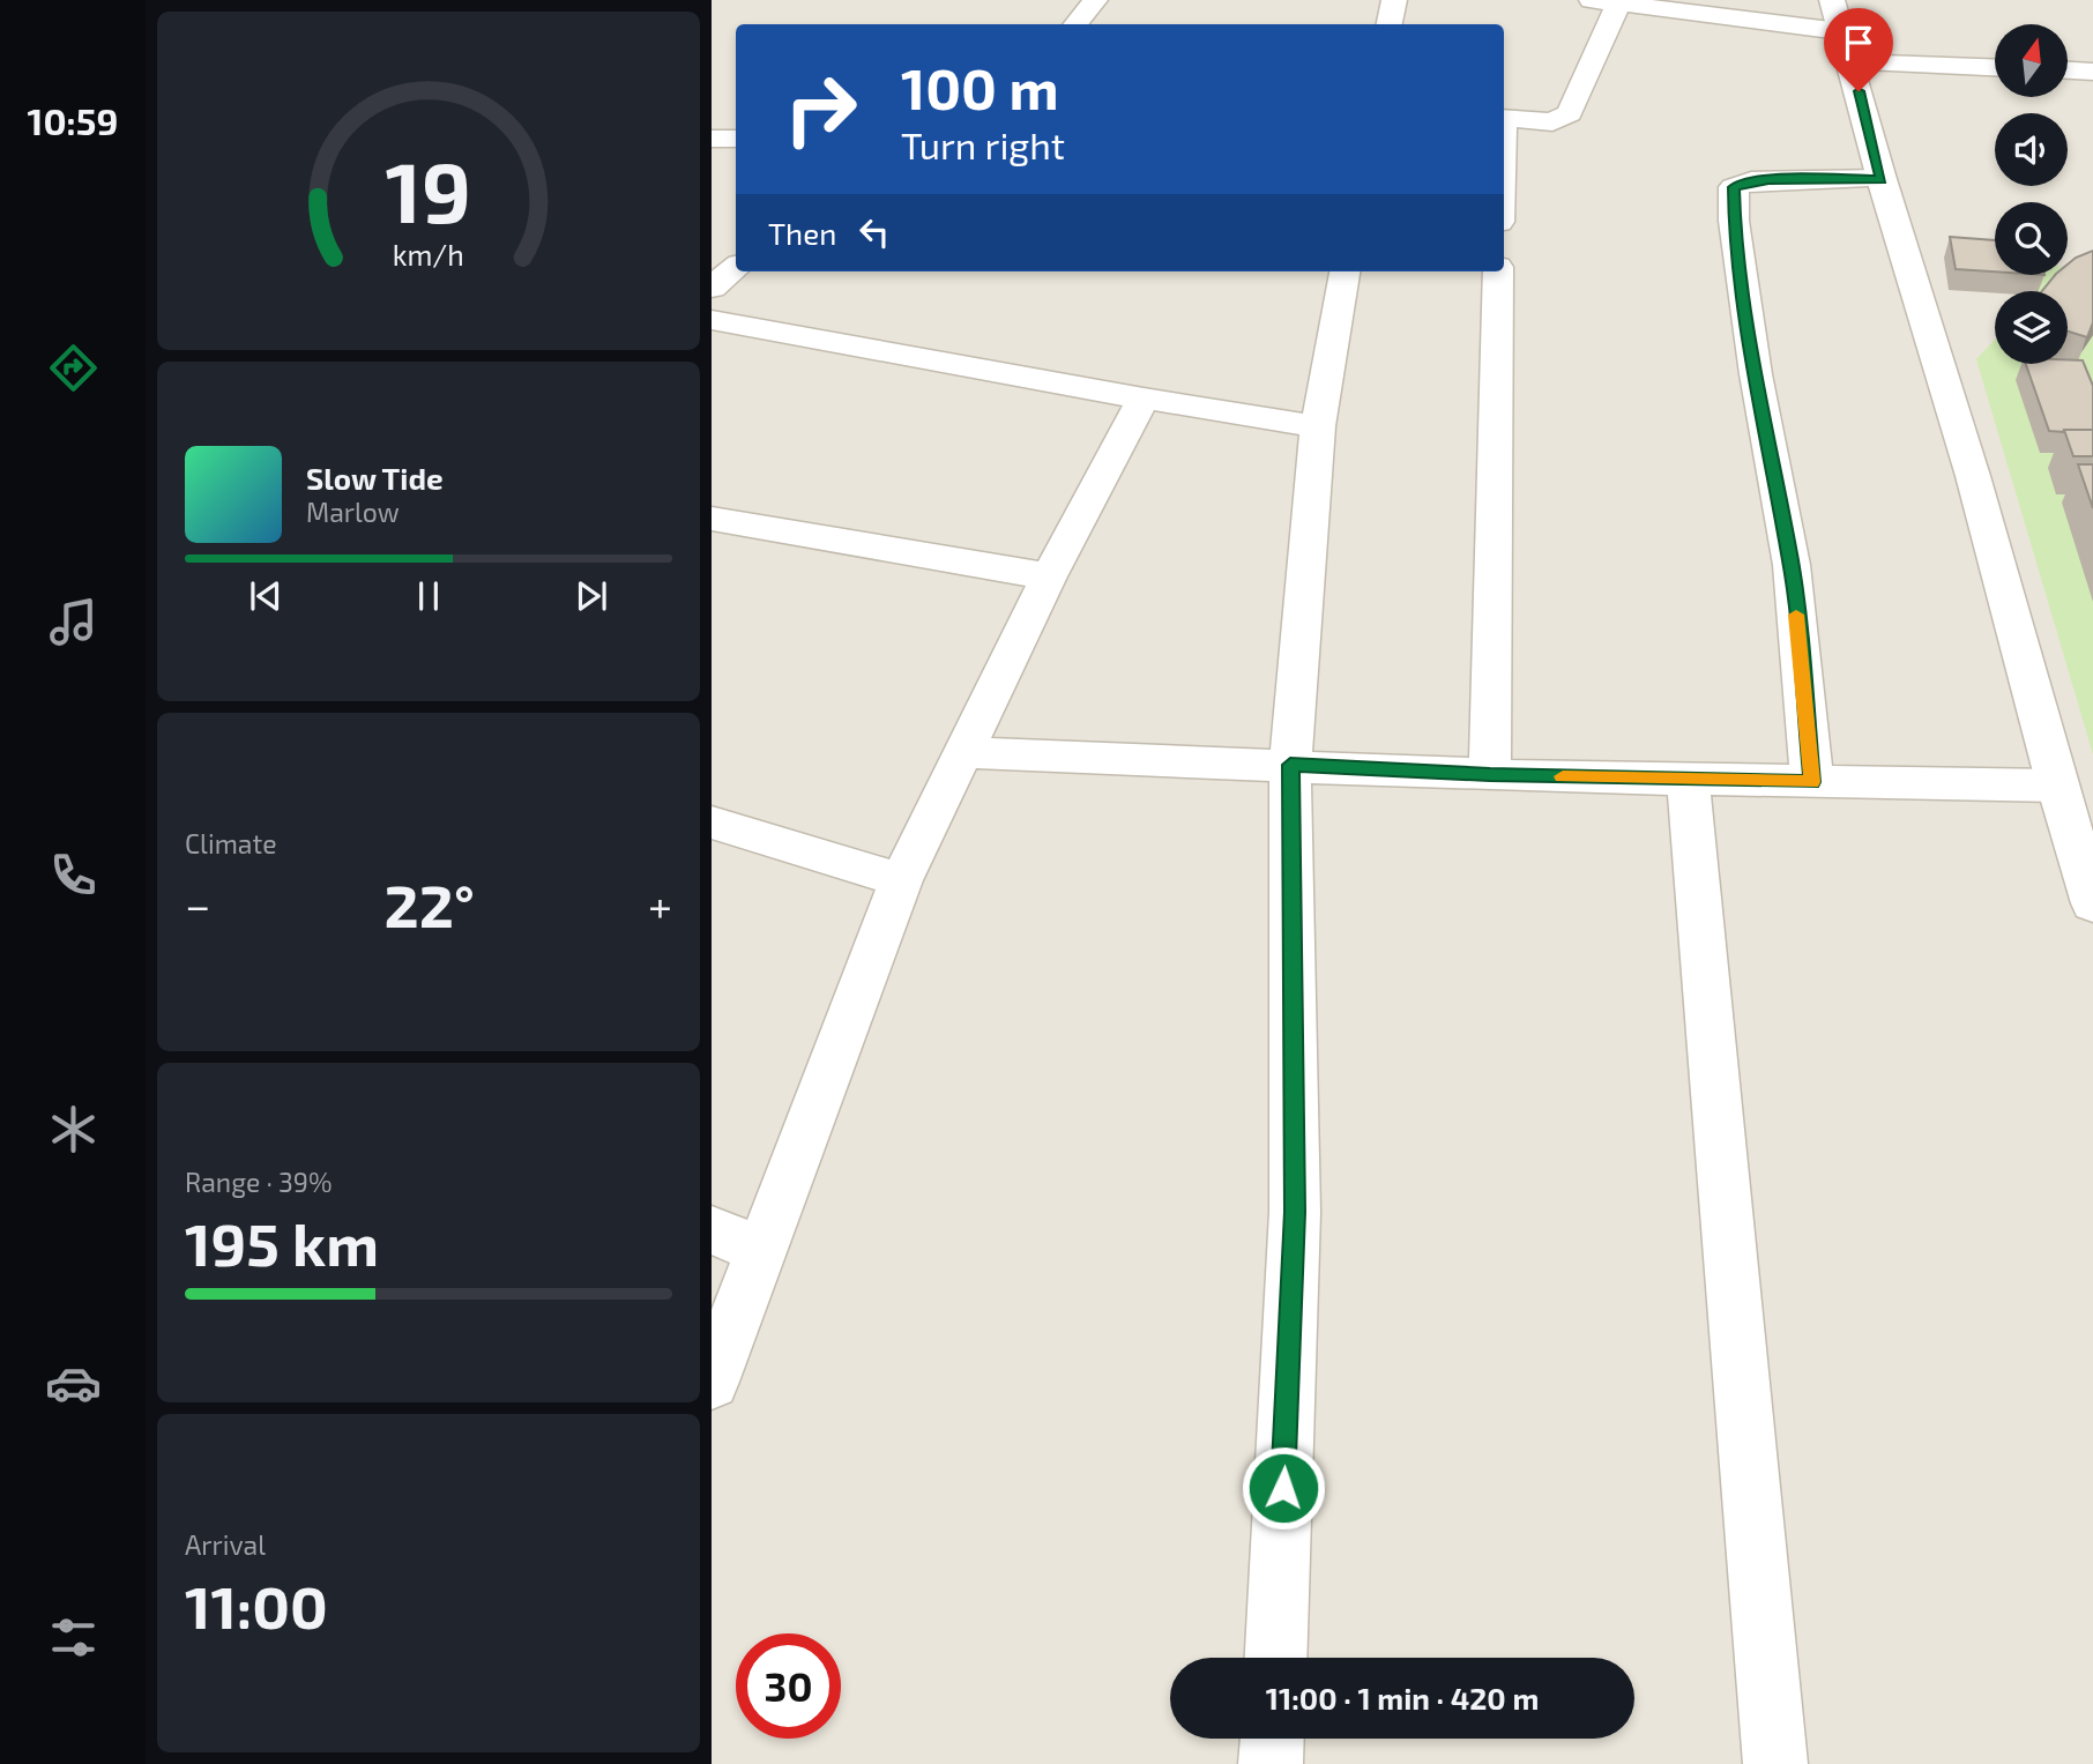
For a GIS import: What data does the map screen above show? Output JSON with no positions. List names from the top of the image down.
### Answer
{
  "north": "top",
  "page": {
    "tabs": "10:59",
    "turn": ["100 m", "Turn right"],
    "then": "Then",
    "song": ["Slow Tide", "Marlow"],
    "tile": [
      "Climate",
      ["Range · 39%", "195 km"],
      ["Arrival", "11:00"]
    ],
    "heat": ["−", "22°", "+"],
    "limit": "30",
    "trip": "11:00 · 1 min · 420 m",
    "gauge": ["19", "km/h"]
  }
}
